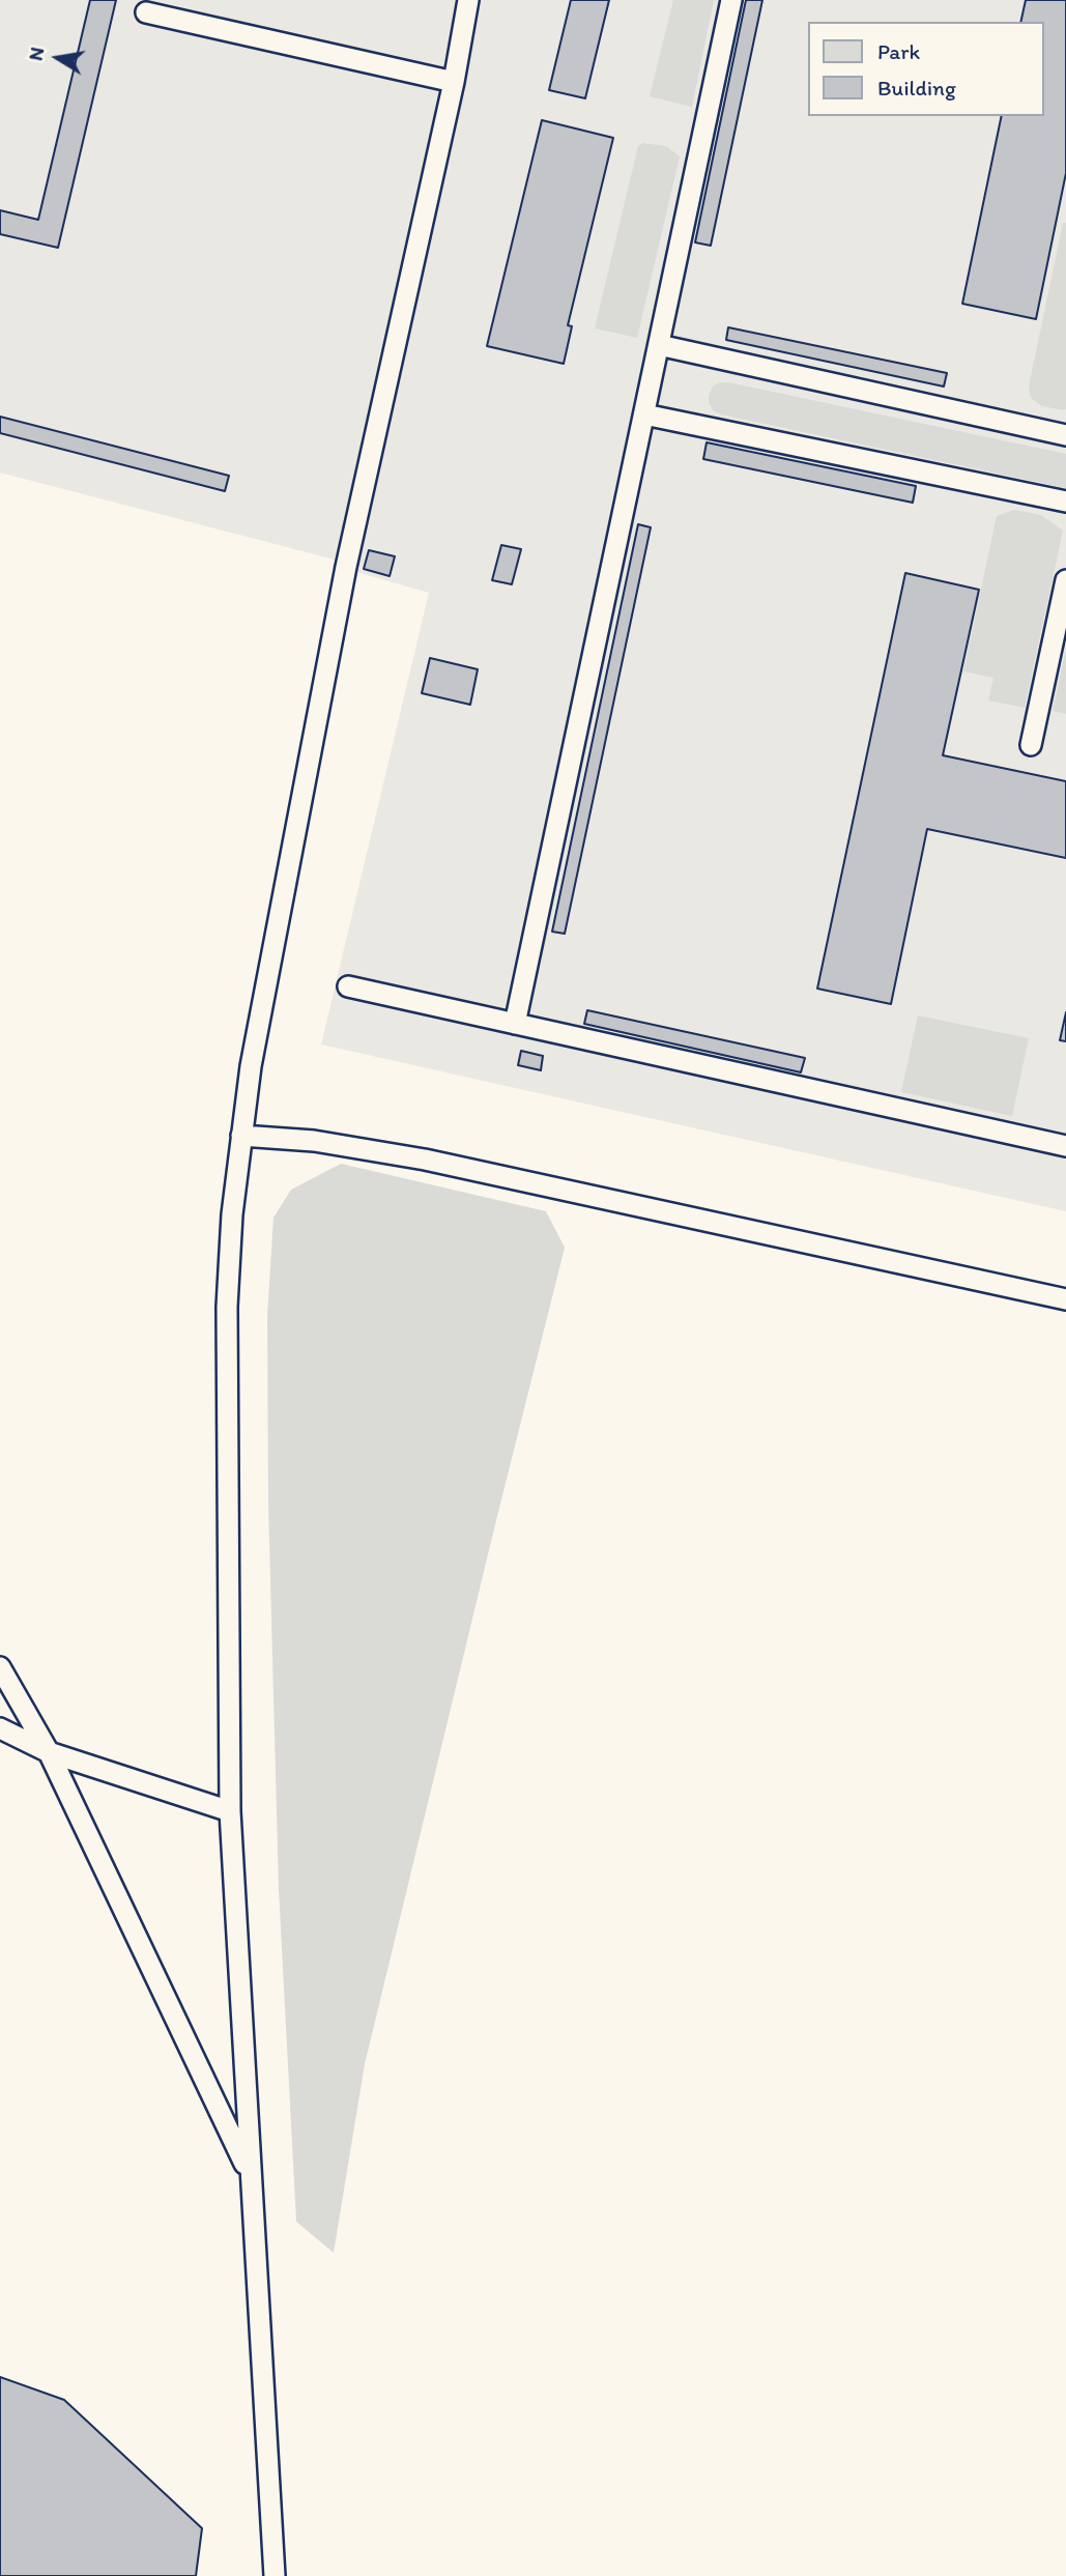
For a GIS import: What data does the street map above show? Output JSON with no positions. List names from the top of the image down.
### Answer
{
  "legend": ["Park", "Building"],
  "north": "left"
}
